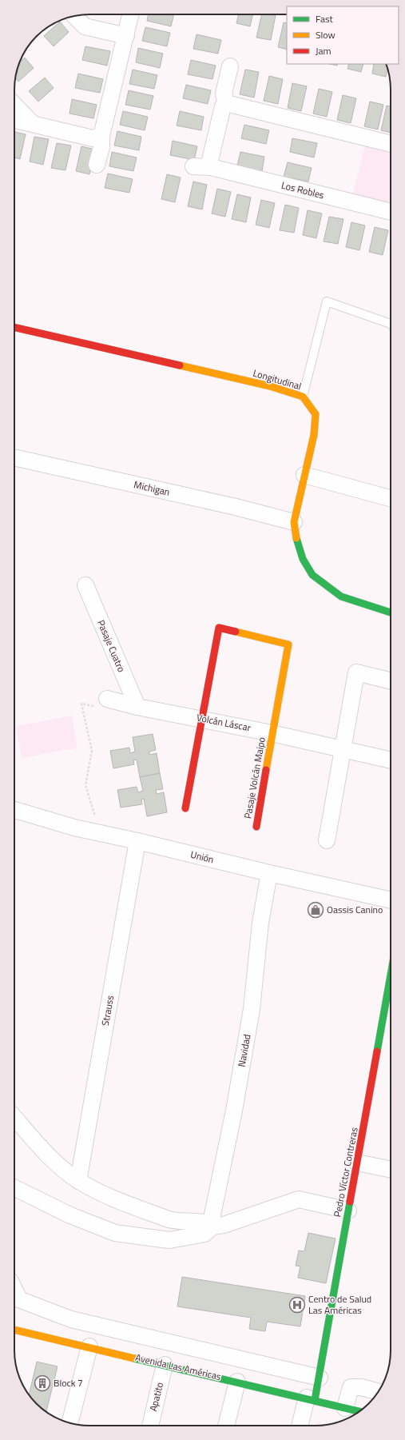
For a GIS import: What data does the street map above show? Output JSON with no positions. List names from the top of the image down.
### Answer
{
  "streets": {
    "street": [
      "Los Robles",
      "Longitudinal",
      "Michigan",
      "Pasaje Cuatro",
      "Volcán Láscar",
      "Pasaje Volcán Maipo",
      "Unión",
      "Strauss",
      "Navidad",
      "Pedro Víctor Contreras",
      "Avenida Las Américas",
      "Apatito"
    ]
  },
  "crossings": [
    ["Longitudinal", "Michigan"],
    ["Pasaje Cuatro", "Volcán Láscar"],
    ["Volcán Láscar", "Pasaje Volcán Maipo"],
    ["Unión", "Strauss"],
    ["Unión", "Navidad"],
    ["Pedro Víctor Contreras", "Avenida Las Américas"],
    ["Avenida Las Américas", "Apatito"]
  ],
  "places": {
    "shop": ["Oassis Canino"],
    "hospital": ["Centro de Salud Las Américas"],
    "building": ["Block 7"]
  },
  "legend": ["Fast", "Slow", "Jam"]
}
